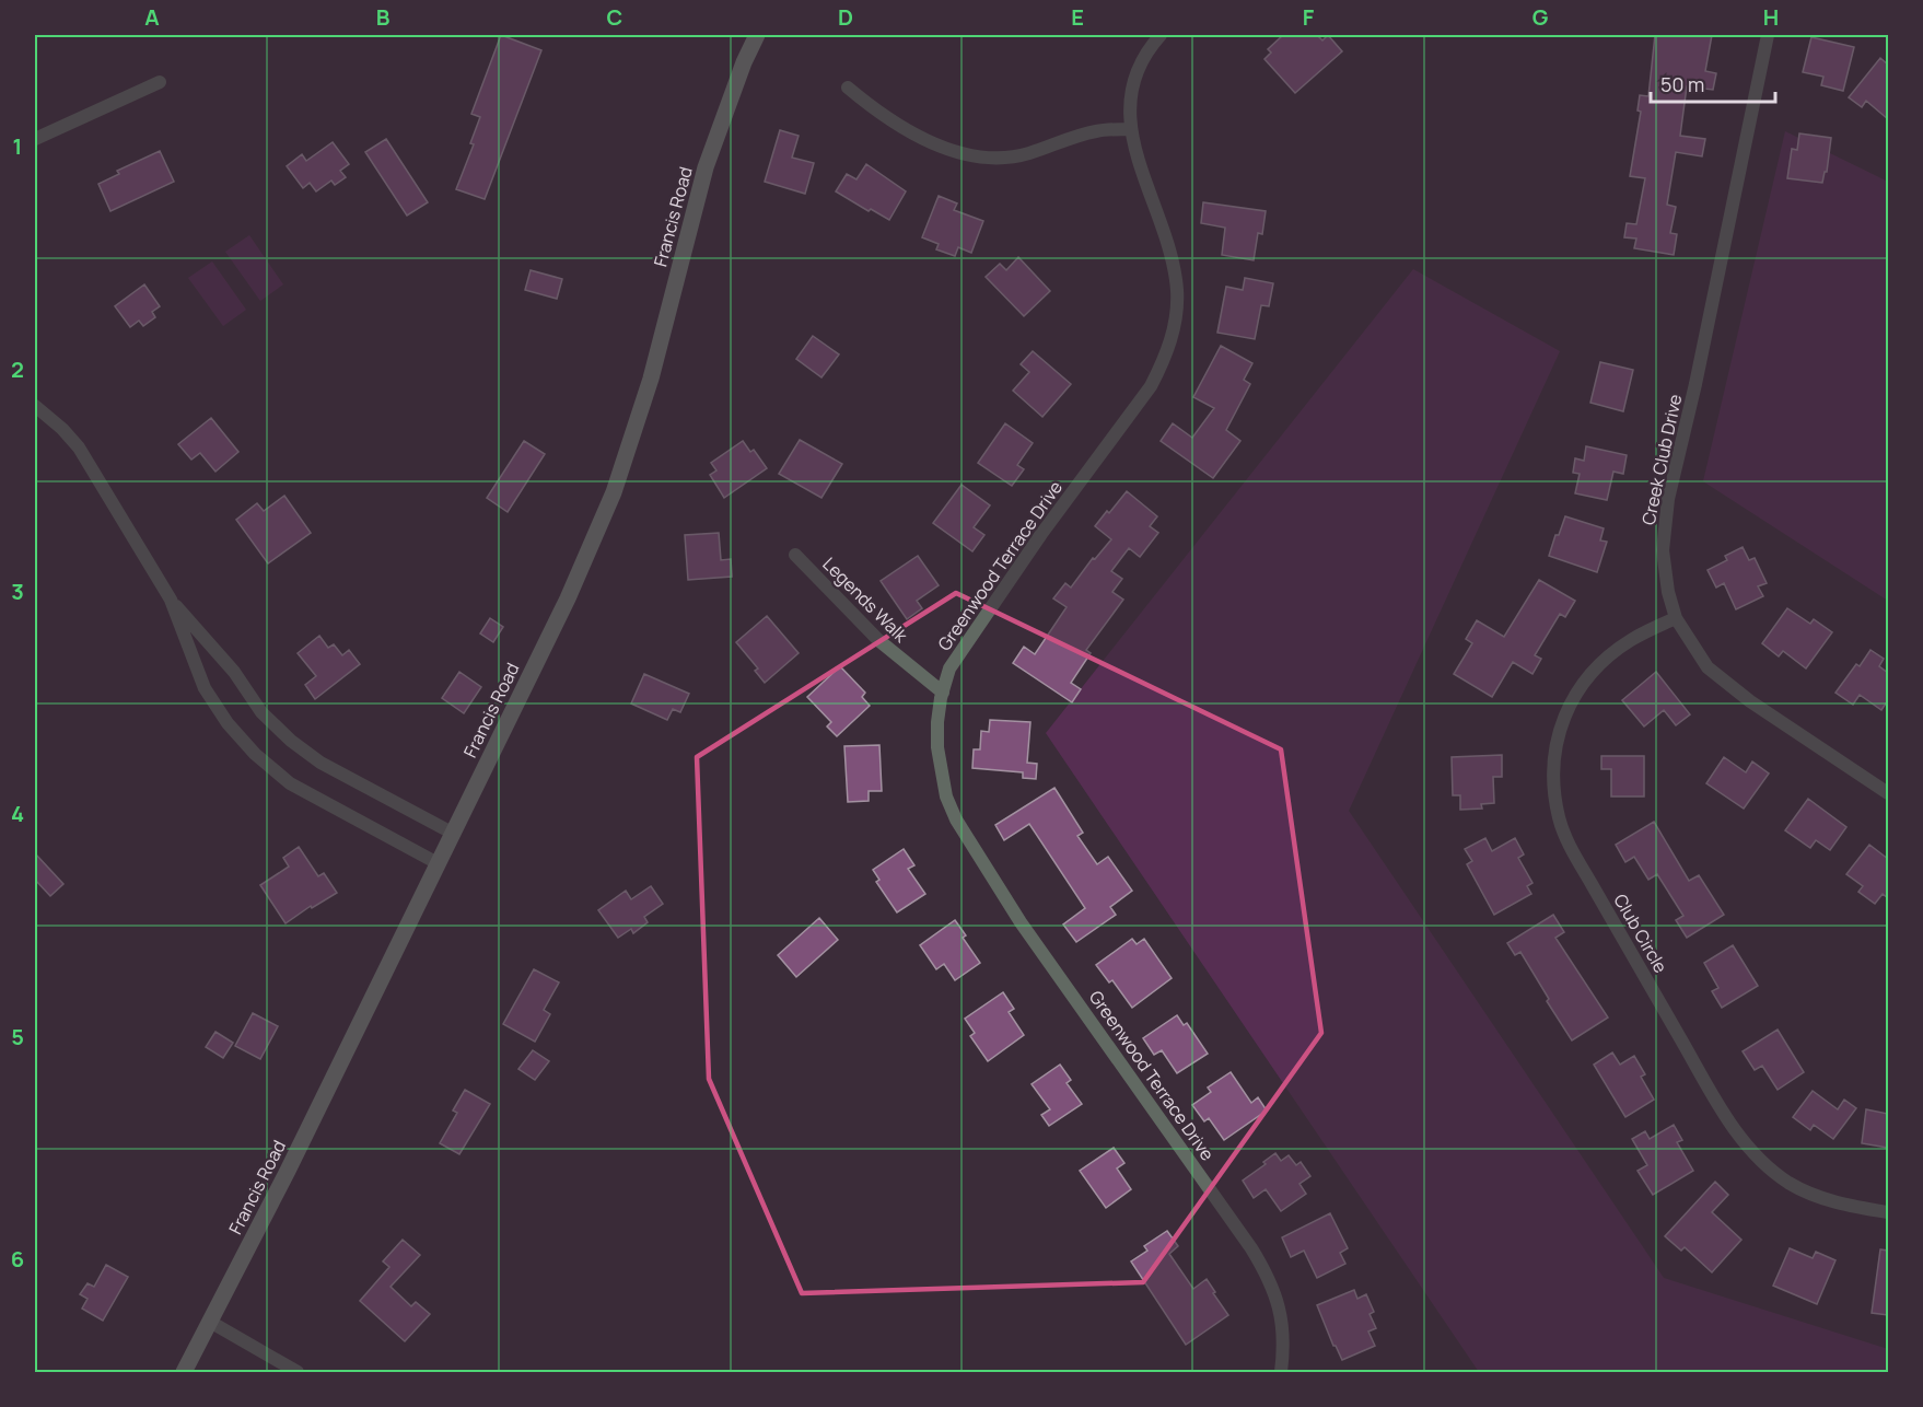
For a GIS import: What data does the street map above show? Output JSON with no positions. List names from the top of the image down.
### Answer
{
  "streets": {
    "street": [
      "Francis Road",
      "Creek Club Drive",
      "Greenwood Terrace Drive",
      "Legends Walk",
      "Club Circle"
    ]
  },
  "crossings": [
    ["Creek Club Drive", "Club Circle"],
    ["Greenwood Terrace Drive", "Legends Walk"]
  ],
  "scale_bar": "50 m",
  "grid": {
    "columns": [
      "A",
      "B",
      "C",
      "D",
      "E",
      "F",
      "G",
      "H"
    ],
    "rows": [
      "1",
      "2",
      "3",
      "4",
      "5",
      "6"
    ]
  }
}
